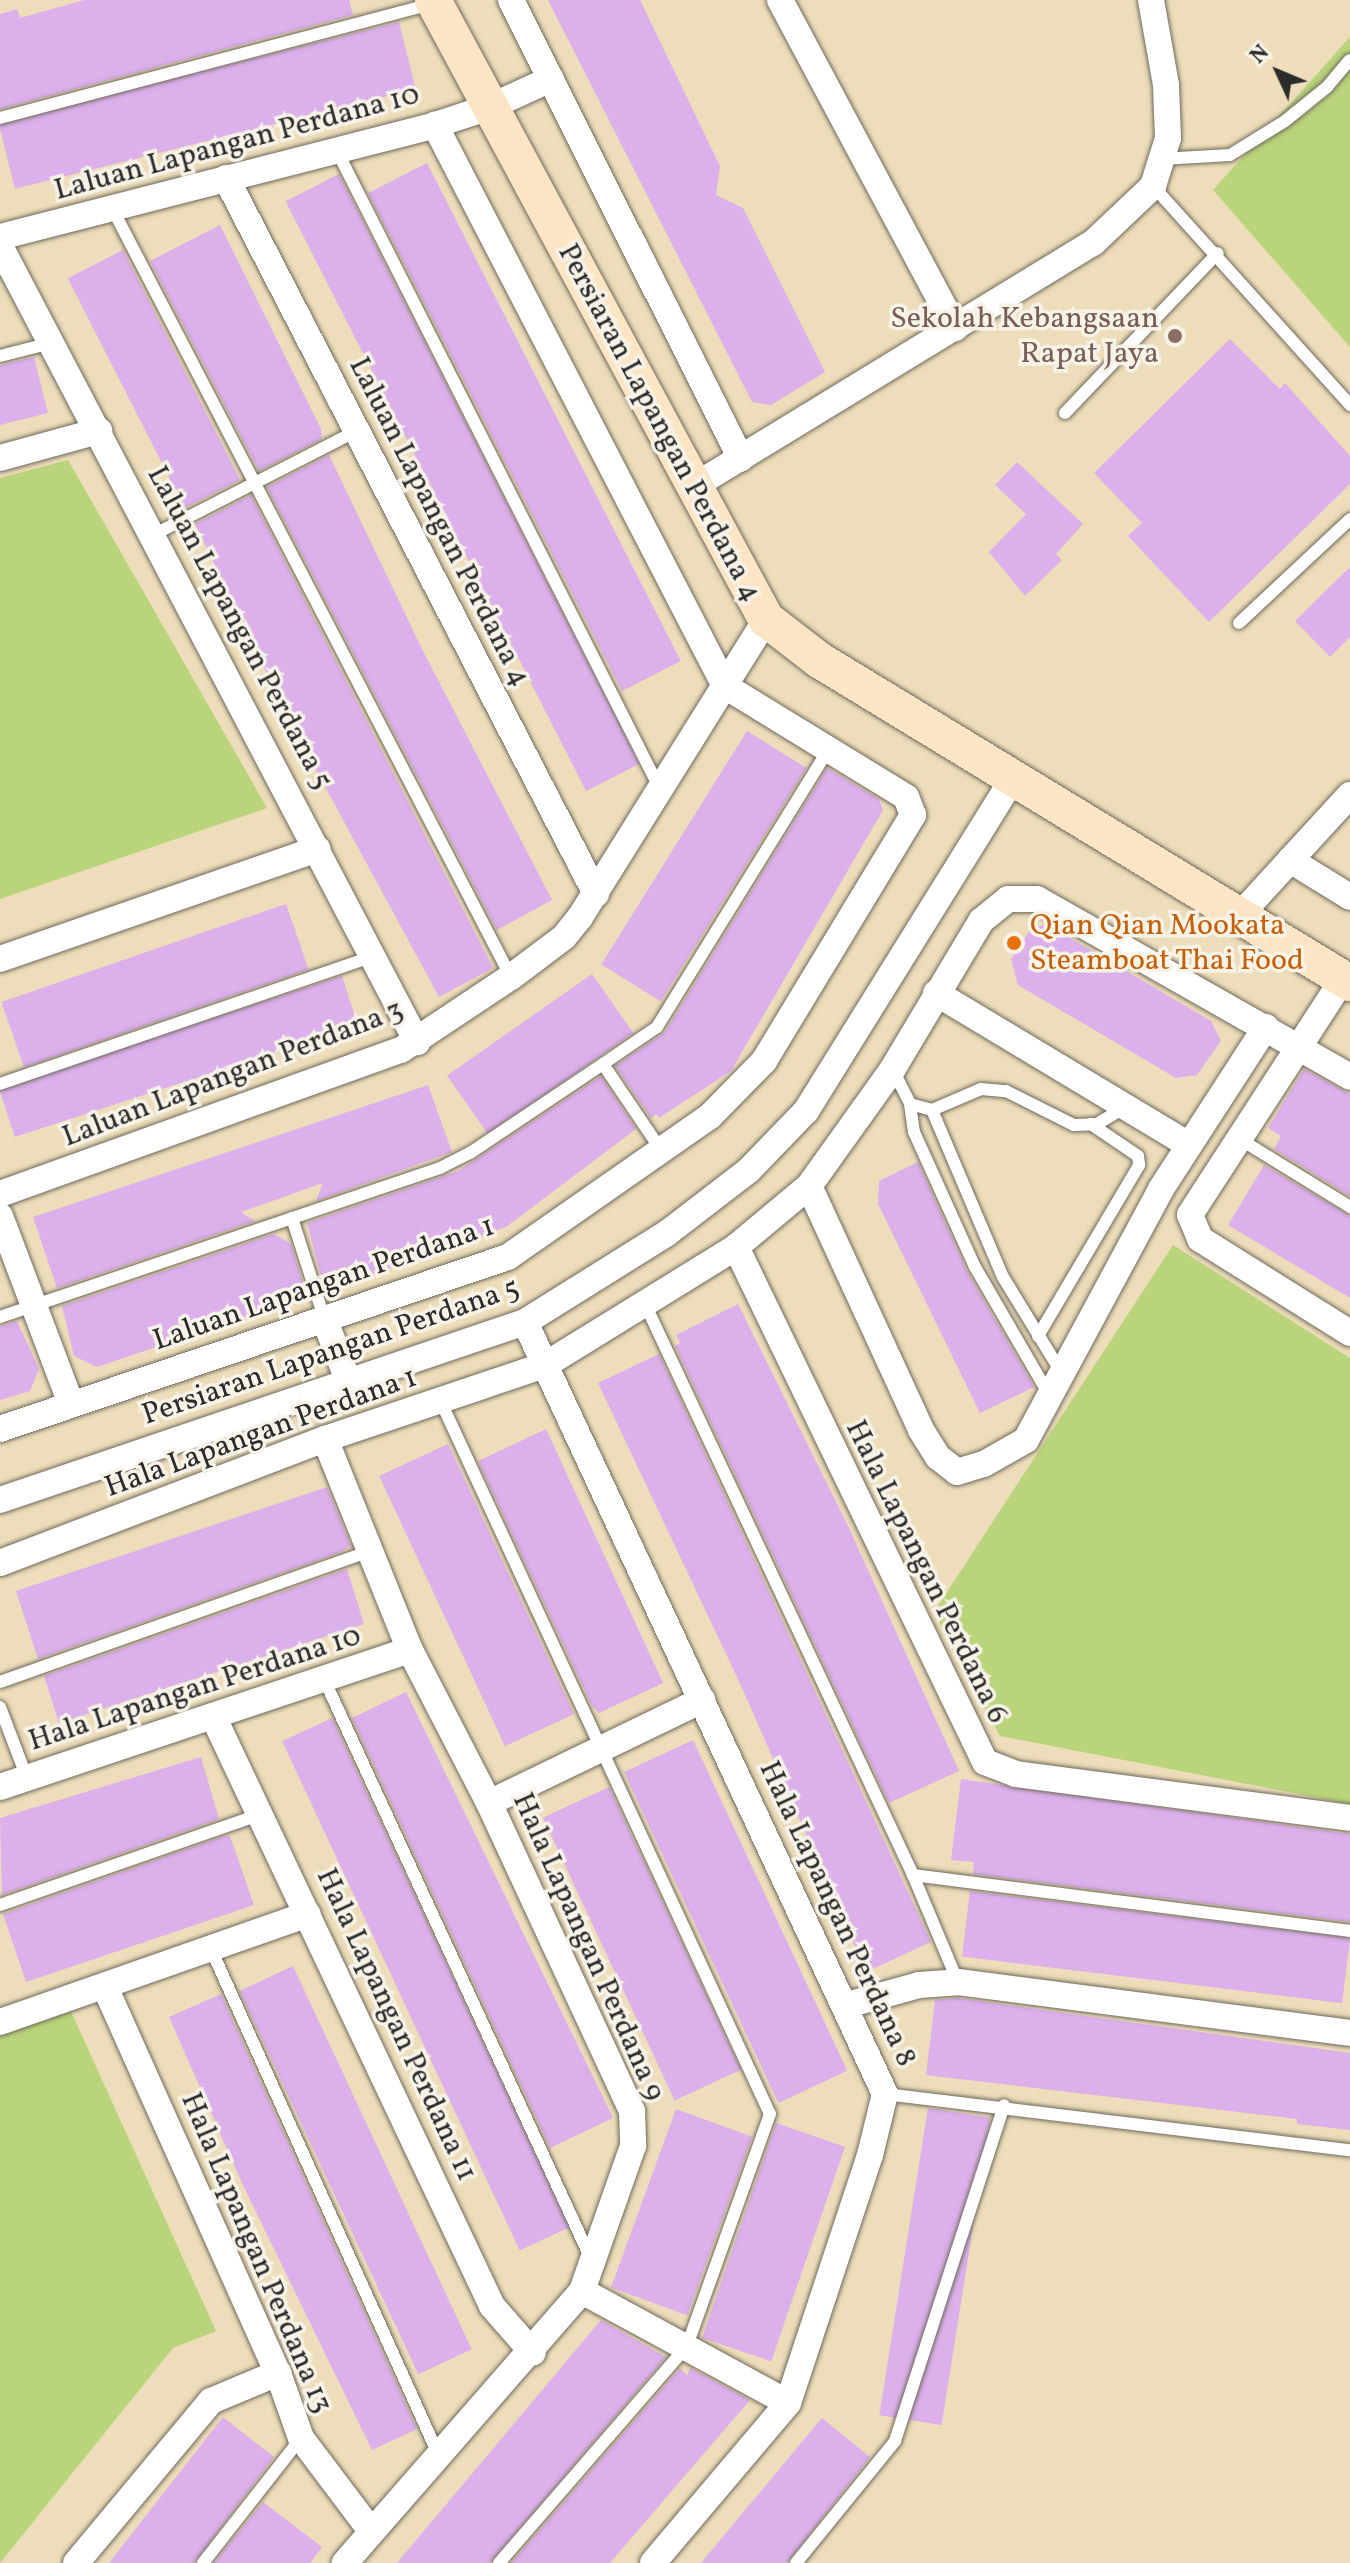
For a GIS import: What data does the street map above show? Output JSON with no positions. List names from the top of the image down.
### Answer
{
  "streets": {
    "street": [
      "Laluan Lapangan Perdana 10",
      "Persiaran Lapangan Perdana 4",
      "Laluan Lapangan Perdana 4",
      "Laluan Lapangan Perdana 5",
      "Laluan Lapangan Perdana 3",
      "Laluan Lapangan Perdana 1",
      "Persiaran Lapangan Perdana 5",
      "Hala Lapangan Perdana 1",
      "Hala Lapangan Perdana 6",
      "Hala Lapangan Perdana 10",
      "Hala Lapangan Perdana 8",
      "Hala Lapangan Perdana 9",
      "Hala Lapangan Perdana 11",
      "Hala Lapangan Perdana 13"
    ]
  },
  "crossings": [
    ["Laluan Lapangan Perdana 10", "Persiaran Lapangan Perdana 4"],
    ["Laluan Lapangan Perdana 10", "Laluan Lapangan Perdana 4"],
    ["Persiaran Lapangan Perdana 4", "Laluan Lapangan Perdana 3"],
    ["Persiaran Lapangan Perdana 4", "Persiaran Lapangan Perdana 5"],
    ["Laluan Lapangan Perdana 4", "Laluan Lapangan Perdana 3"],
    ["Laluan Lapangan Perdana 5", "Laluan Lapangan Perdana 3"],
    ["Laluan Lapangan Perdana 3", "Laluan Lapangan Perdana 1"],
    ["Persiaran Lapangan Perdana 5", "Hala Lapangan Perdana 8"],
    ["Hala Lapangan Perdana 1", "Hala Lapangan Perdana 6"],
    ["Hala Lapangan Perdana 1", "Hala Lapangan Perdana 8"],
    ["Hala Lapangan Perdana 1", "Hala Lapangan Perdana 9"],
    ["Hala Lapangan Perdana 10", "Hala Lapangan Perdana 9"],
    ["Hala Lapangan Perdana 10", "Hala Lapangan Perdana 11"],
    ["Hala Lapangan Perdana 9", "Hala Lapangan Perdana 11"],
    ["Hala Lapangan Perdana 9", "Hala Lapangan Perdana 13"]
  ],
  "places": ["Sekolah Kebangsaan Rapat Jaya", "Qian Qian Mookata Steamboat Thai Food"],
  "north": "top left"
}
